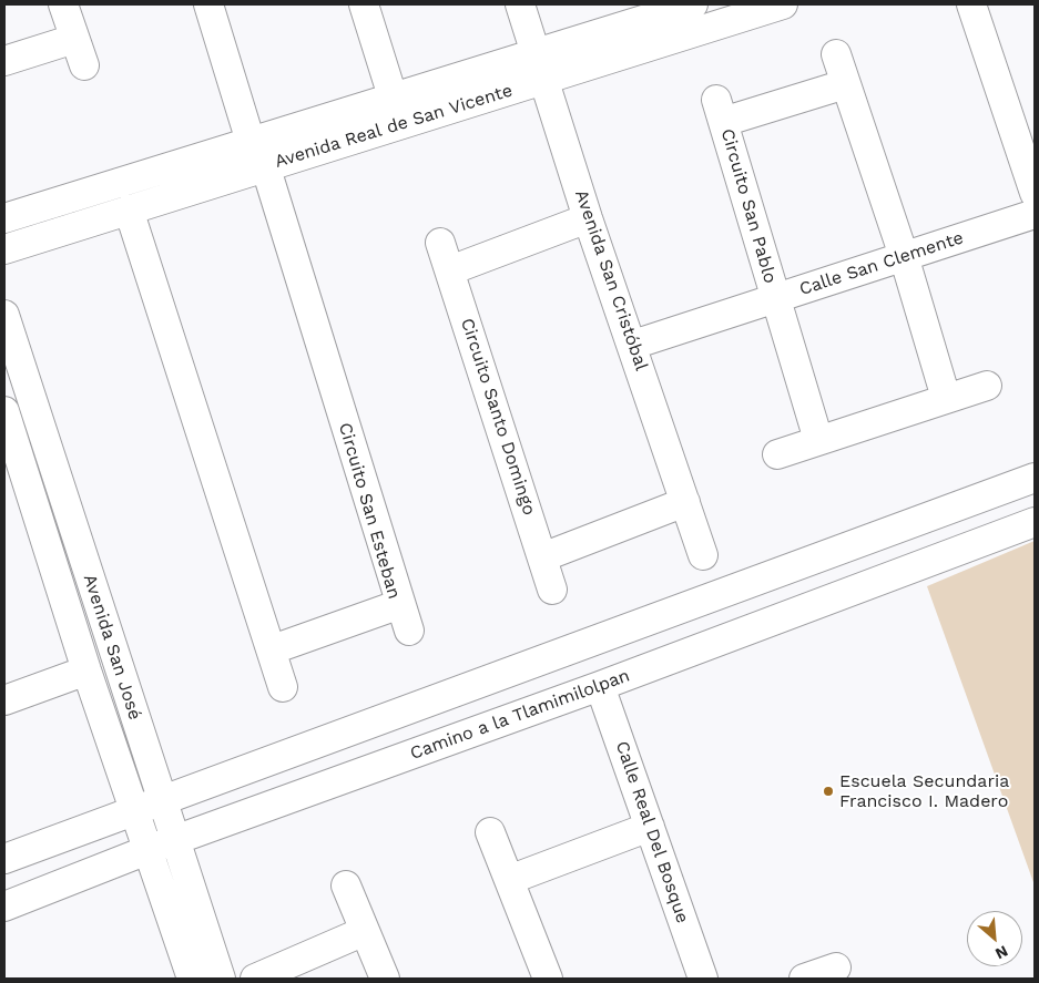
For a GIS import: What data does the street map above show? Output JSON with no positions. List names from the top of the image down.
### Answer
{
  "streets": {
    "street": [
      "Avenida Real de San Vicente",
      "Circuito San Pablo",
      "Calle San Clemente",
      "Avenida San Cristóbal",
      "Circuito Santo Domingo",
      "Circuito San Esteban",
      "Avenida San José",
      "Camino a la Tlamimilolpan",
      "Calle Real Del Bosque"
    ]
  },
  "crossings": [
    ["Avenida Real de San Vicente", "Avenida San Cristóbal"],
    ["Avenida Real de San Vicente", "Circuito San Esteban"],
    ["Circuito San Pablo", "Calle San Clemente"],
    ["Calle San Clemente", "Avenida San Cristóbal"],
    ["Avenida San José", "Camino a la Tlamimilolpan"],
    ["Camino a la Tlamimilolpan", "Calle Real Del Bosque"]
  ],
  "places": ["Escuela Secundaria Francisco I. Madero"],
  "north": "bottom right"
}
